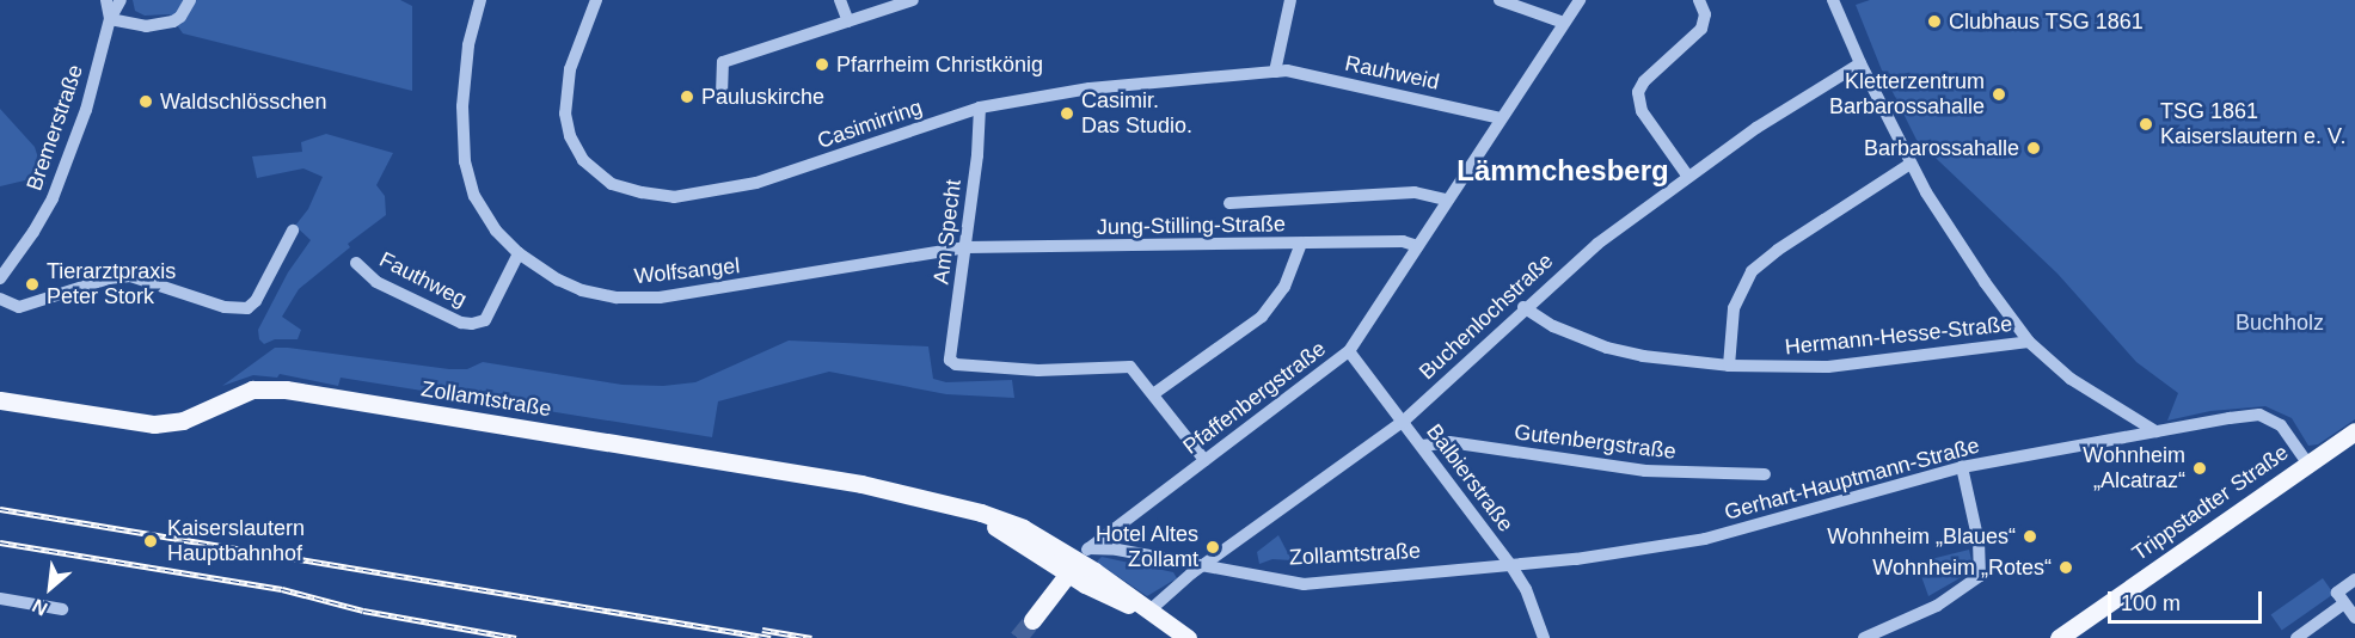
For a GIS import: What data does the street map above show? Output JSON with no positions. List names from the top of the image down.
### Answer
{
  "streets": {
    "main road": ["Zollamtstraße", "Trippstadter Straße"],
    "street": [
      "Rauhweid",
      "Casimirring",
      "Bremerstraße",
      "Jung-Stilling-Straße",
      "Am Specht",
      "Wolfsangel",
      "Fauthweg",
      "Buchenlochstraße",
      "Hermann-Hesse-Straße",
      "Pfaffenbergstraße",
      "Gutenbergstraße",
      "Balbierstraße",
      "Gerhart-Hauptmann-Straße"
    ]
  },
  "crossings": [
    ["Rauhweid", "Casimirring"],
    ["Rauhweid", "Pfaffenbergstraße"],
    ["Casimirring", "Am Specht"],
    ["Jung-Stilling-Straße", "Am Specht"],
    ["Jung-Stilling-Straße", "Wolfsangel"],
    ["Jung-Stilling-Straße", "Pfaffenbergstraße"],
    ["Am Specht", "Wolfsangel"],
    ["Wolfsangel", "Fauthweg"],
    ["Buchenlochstraße", "Hermann-Hesse-Straße"],
    ["Buchenlochstraße", "Zollamtstraße"],
    ["Buchenlochstraße", "Balbierstraße"],
    ["Pfaffenbergstraße", "Zollamtstraße"],
    ["Pfaffenbergstraße", "Balbierstraße"],
    ["Zollamtstraße", "Balbierstraße"],
    ["Zollamtstraße", "Gerhart-Hauptmann-Straße"],
    ["Gutenbergstraße", "Balbierstraße"],
    ["Balbierstraße", "Gerhart-Hauptmann-Straße"],
    ["Gerhart-Hauptmann-Straße", "Trippstadter Straße"]
  ],
  "districts": ["Lämmchesberg"],
  "parks": ["Buchholz"],
  "places": [
    "Clubhaus TSG 1861",
    "Pfarrheim Christkönig",
    "Kletterzentrum Barbarossahalle",
    "Pauluskirche",
    "Waldschlösschen",
    "Casimir. Das Studio.",
    "TSG 1861 Kaiserslautern e. V.",
    "Barbarossahalle",
    "Tierarztpraxis Peter Stork",
    "Wohnheim „Alcatraz“",
    "Wohnheim „Blaues“",
    "Kaiserslautern Hauptbahnhof",
    "Hotel Altes Zollamt",
    "Wohnheim „Rotes“"
  ],
  "scale_bar": "100 m",
  "north": "bottom left"
}
